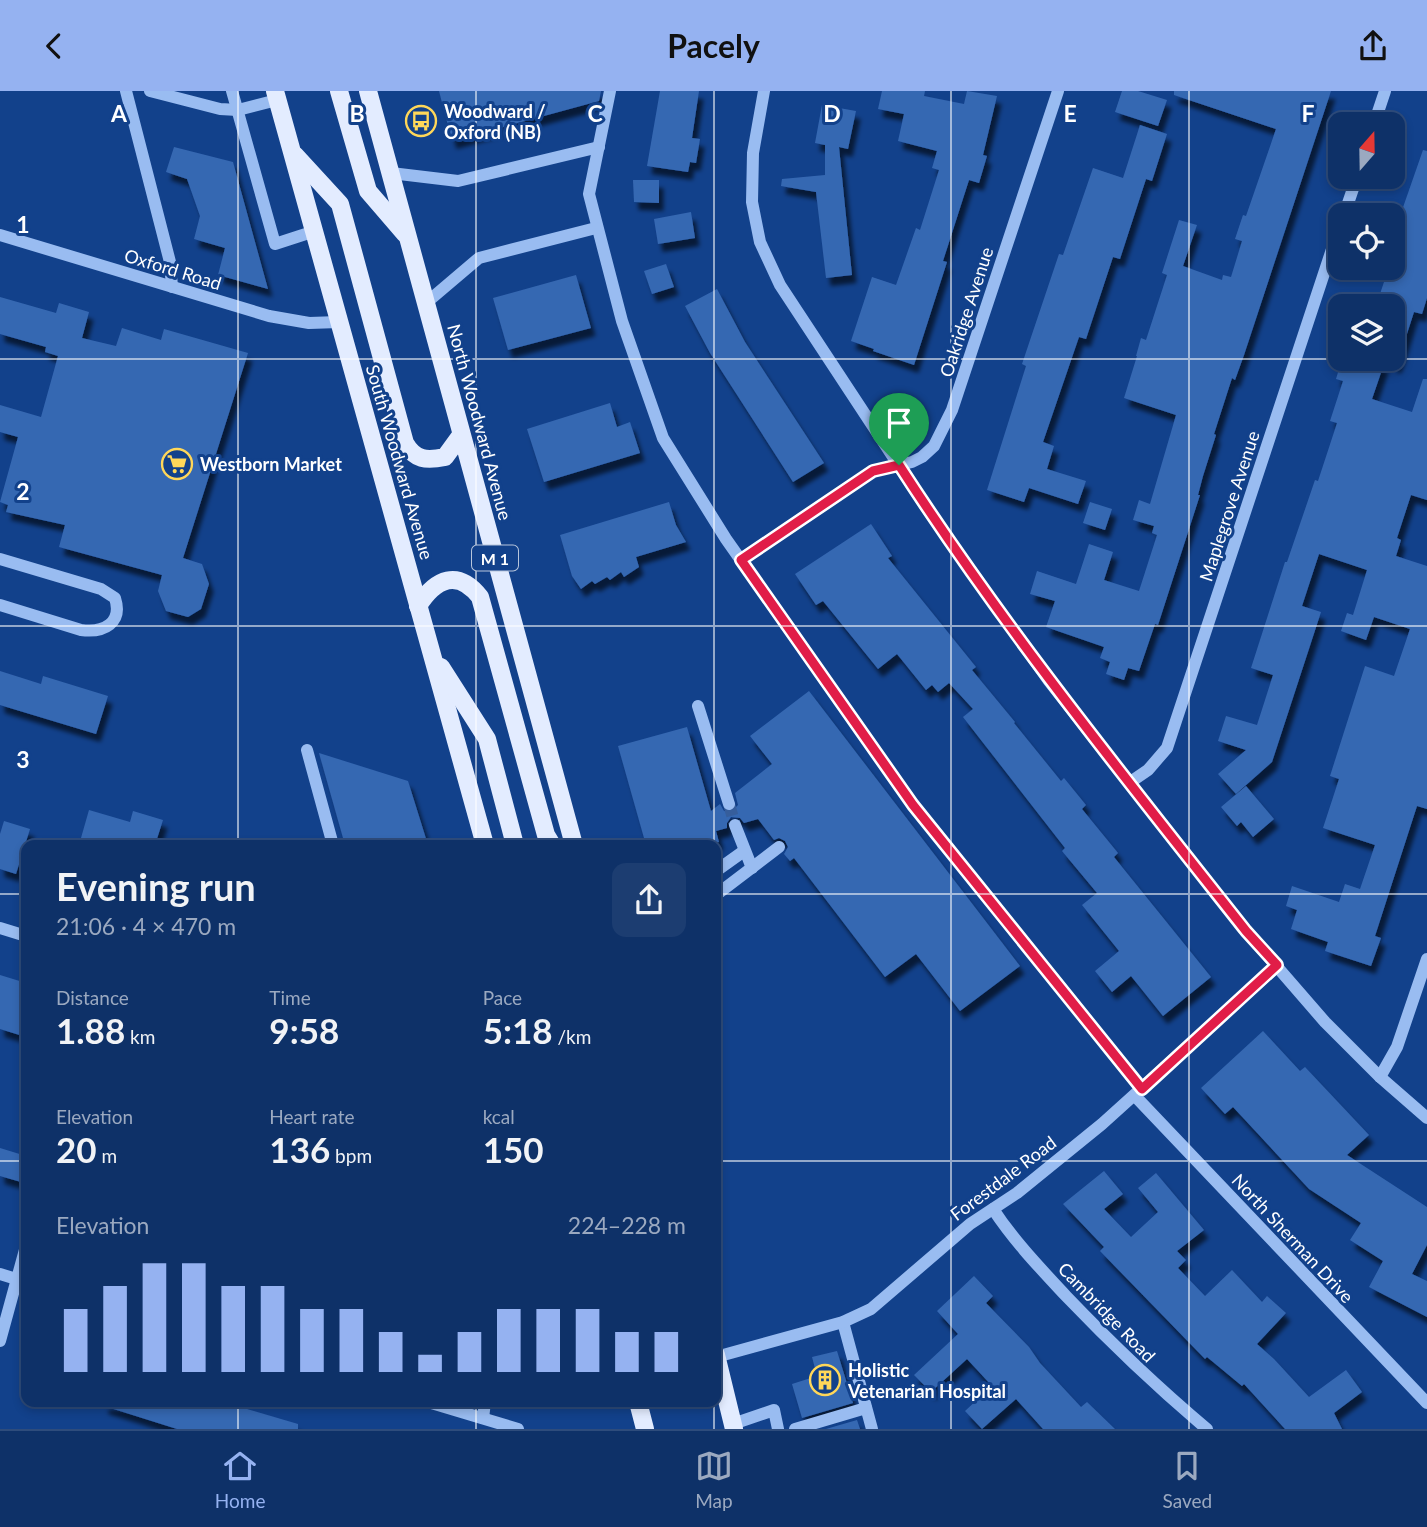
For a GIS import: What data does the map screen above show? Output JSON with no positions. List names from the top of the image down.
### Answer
{
  "streets": {
    "main road": ["North Woodward Avenue", "South Woodward Avenue", "M 1"],
    "street": [
      "Oxford Road",
      "Oakridge Avenue",
      "Maplegrove Avenue",
      "Forestdale Road",
      "North Sherman Drive",
      "Cambridge Road"
    ]
  },
  "crossings": [
    ["Oxford Road", "South Woodward Avenue"],
    ["Oakridge Avenue", "North Sherman Drive"],
    ["Forestdale Road", "North Sherman Drive"],
    ["Forestdale Road", "Cambridge Road"]
  ],
  "places": {
    "bus stop": ["Woodward / Oxford (NB)"],
    "supermarket": ["Westborn Market"],
    "building": ["Holistic Vetenarian Hospital"]
  },
  "north": "top",
  "page": {
    "header": "Pacely",
    "heading": ["Evening run", "21:06 · 4 × 470 m"],
    "stats": [
      ["Distance", "1.88 km"],
      ["Time", "9:58"],
      ["Pace", "5:18 /km"],
      ["Elevation", "20 m"],
      ["Heart rate", "136 bpm"],
      ["kcal", "150"]
    ],
    "chart": ["Elevation", "224–228 m"],
    "tabs": ["Home", "Map", "Saved"]
  },
  "grid": {
    "columns": [
      "A",
      "B",
      "C",
      "D",
      "E",
      "F"
    ],
    "rows": ["1", "2", "3"]
  }
}
